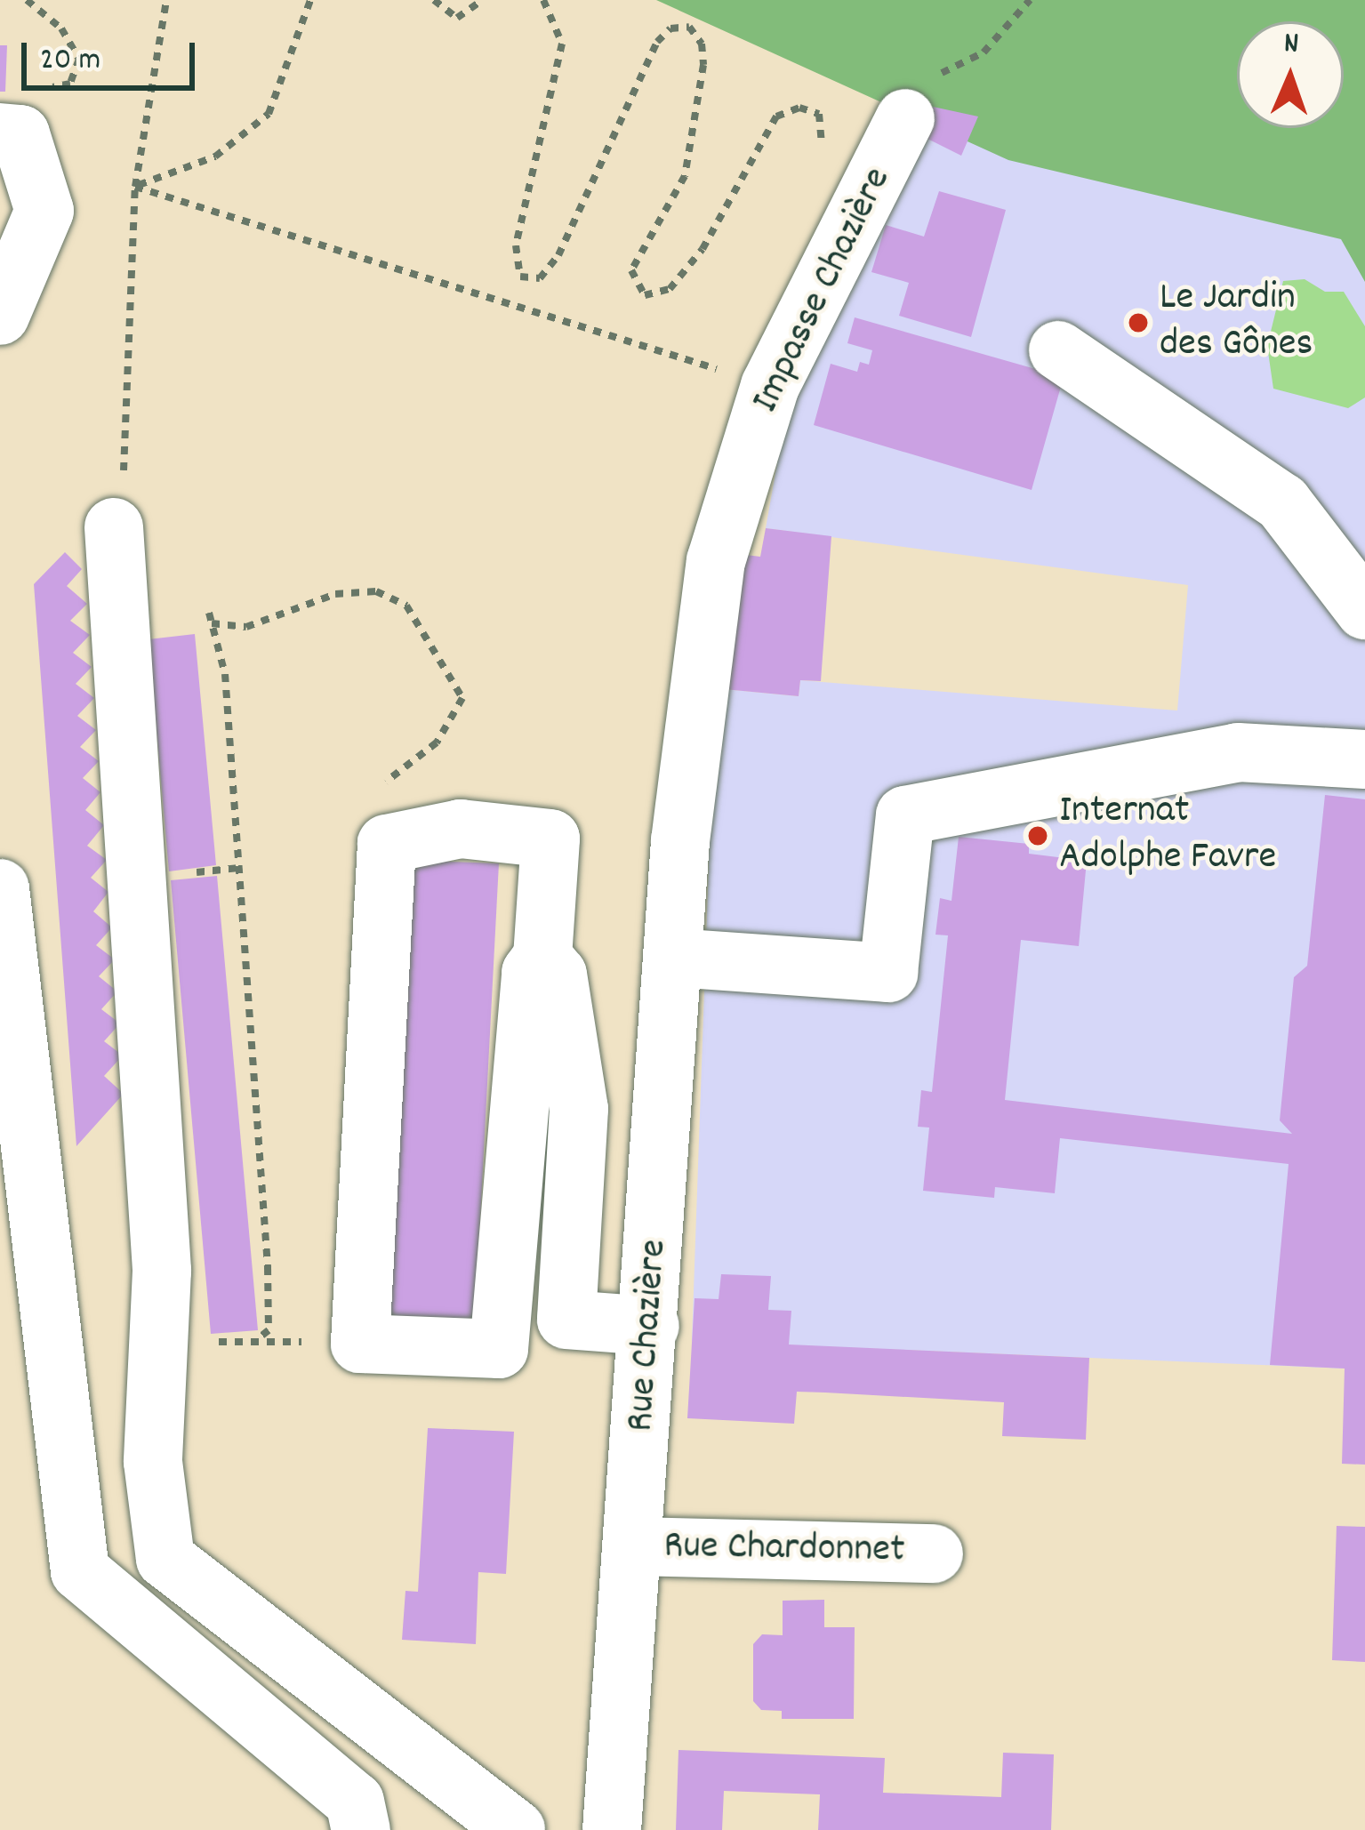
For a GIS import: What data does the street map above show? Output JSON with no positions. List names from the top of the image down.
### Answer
{
  "streets": {
    "street": ["Impasse Chazière", "Rue Chazière", "Rue Chardonnet"]
  },
  "crossings": [
    ["Impasse Chazière", "Rue Chazière"],
    ["Rue Chazière", "Rue Chardonnet"]
  ],
  "places": ["Le Jardin des Gônes", "Internat Adolphe Favre"],
  "scale_bar": "20 m",
  "north": "top"
}
